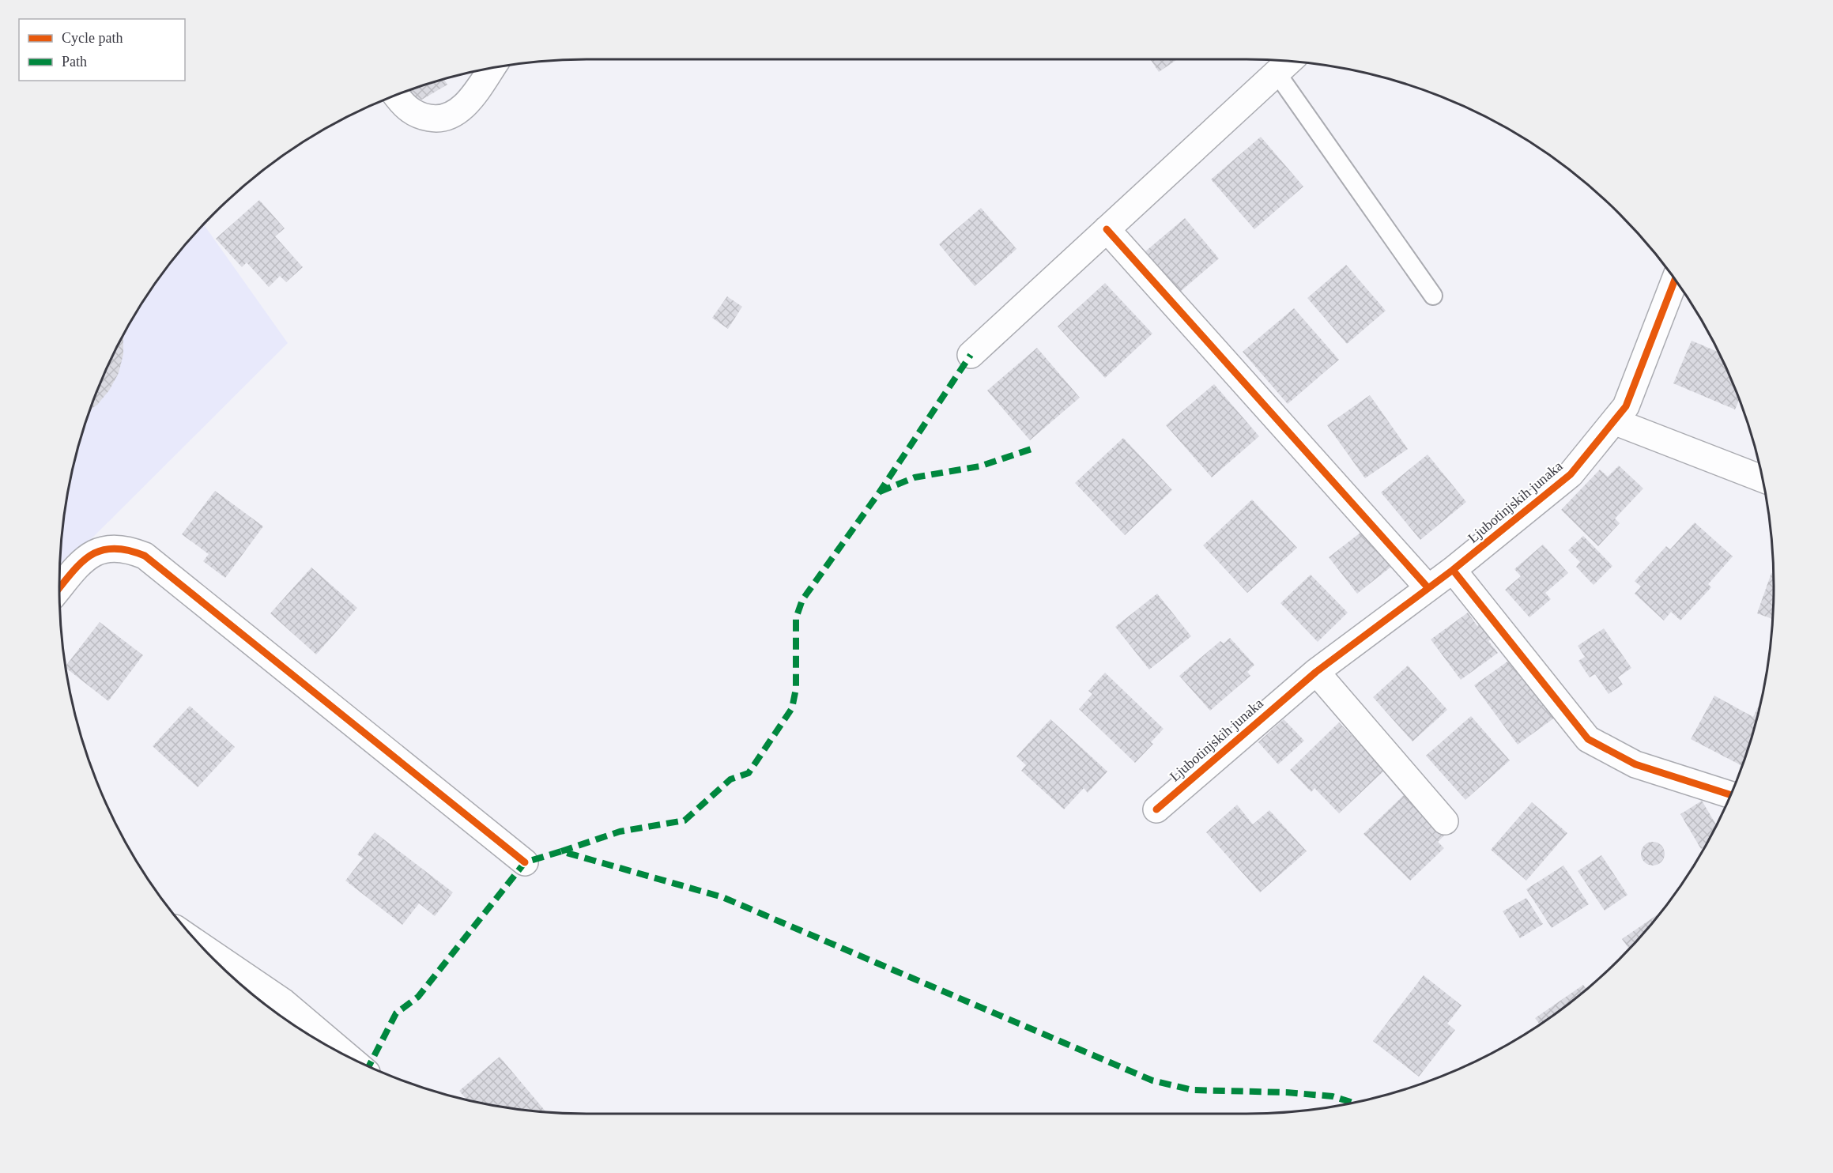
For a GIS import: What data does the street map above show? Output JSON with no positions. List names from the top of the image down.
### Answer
{
  "streets": {
    "street": ["Ljubotinjskih junaka"]
  },
  "legend": ["Cycle path", "Path"]
}
